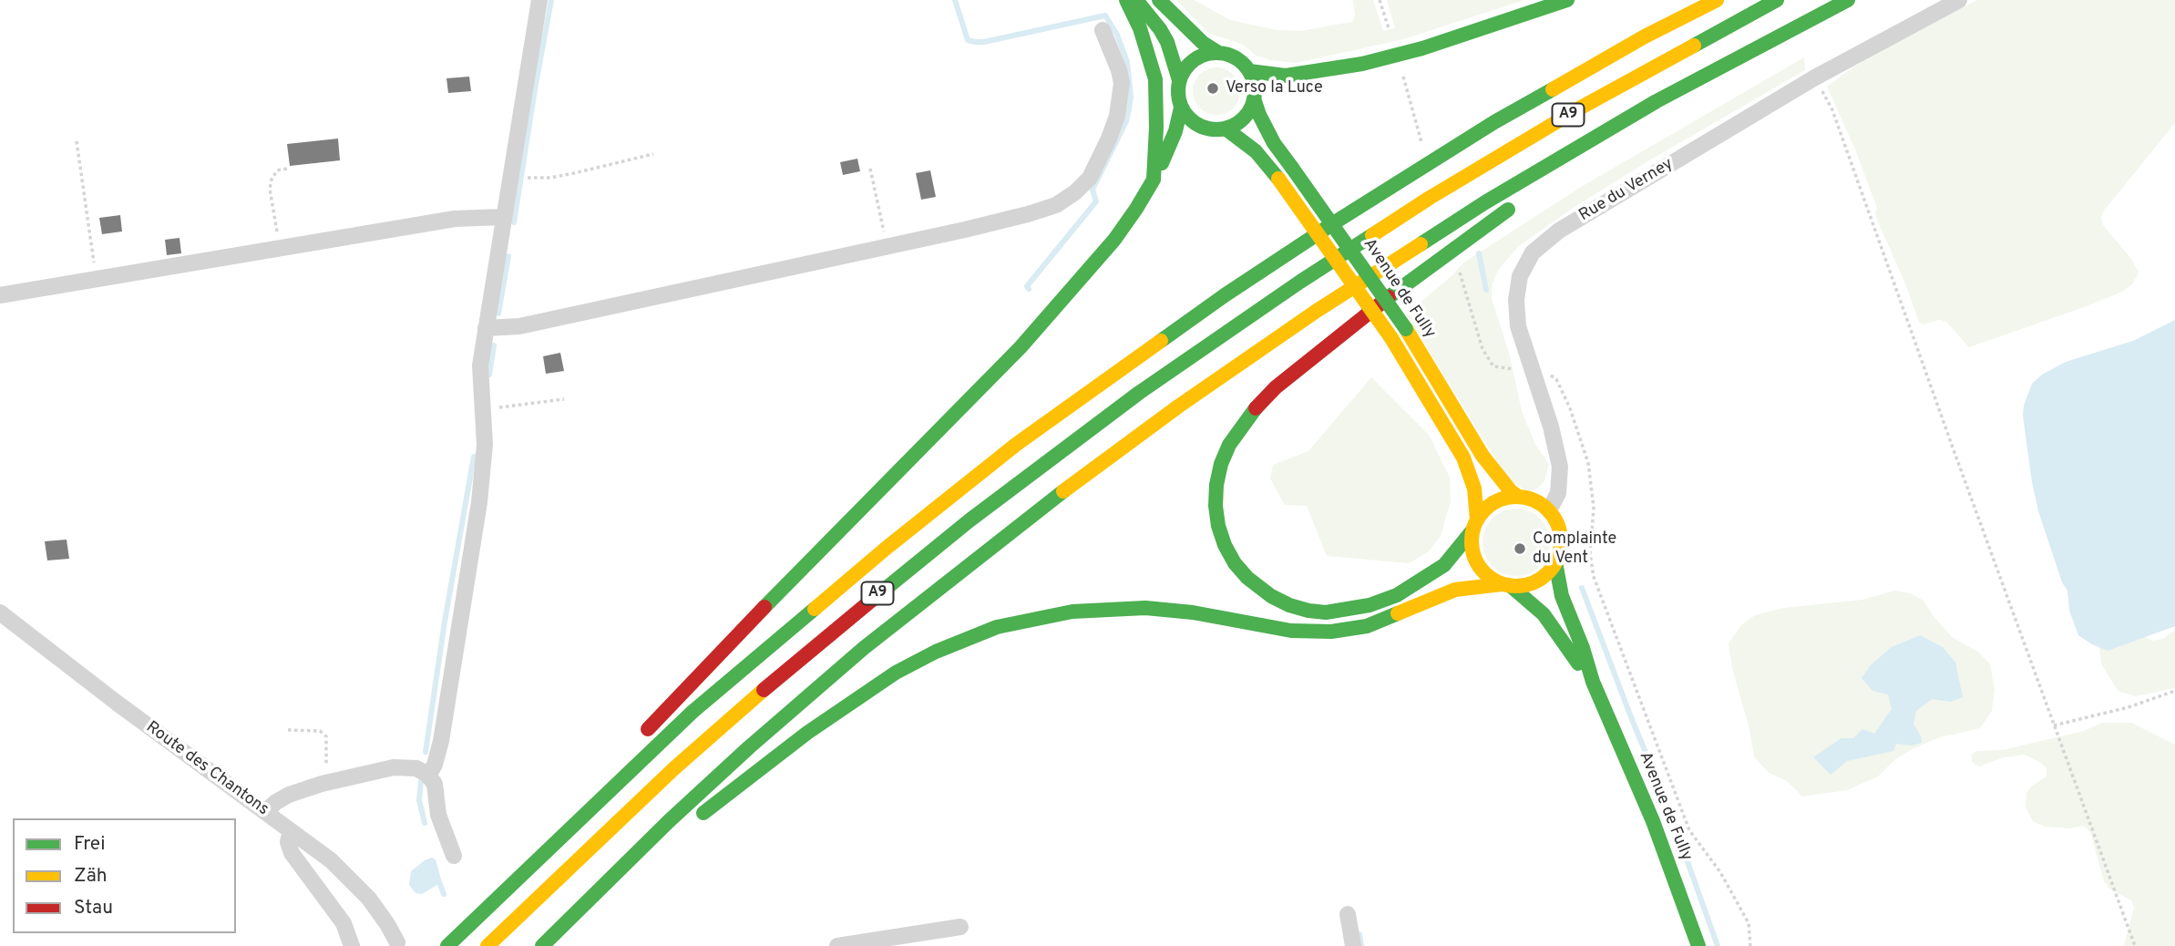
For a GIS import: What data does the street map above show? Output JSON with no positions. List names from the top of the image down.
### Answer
{
  "streets": {
    "main road": ["A9", "Avenue de Fully"],
    "street": ["Rue du Verney", "Route des Chantons"]
  },
  "crossings": [
    ["Rue du Verney", "Avenue de Fully"]
  ],
  "places": ["Verso la Luce", "Complainte du Vent"],
  "legend": ["Frei", "Zäh", "Stau"]
}
